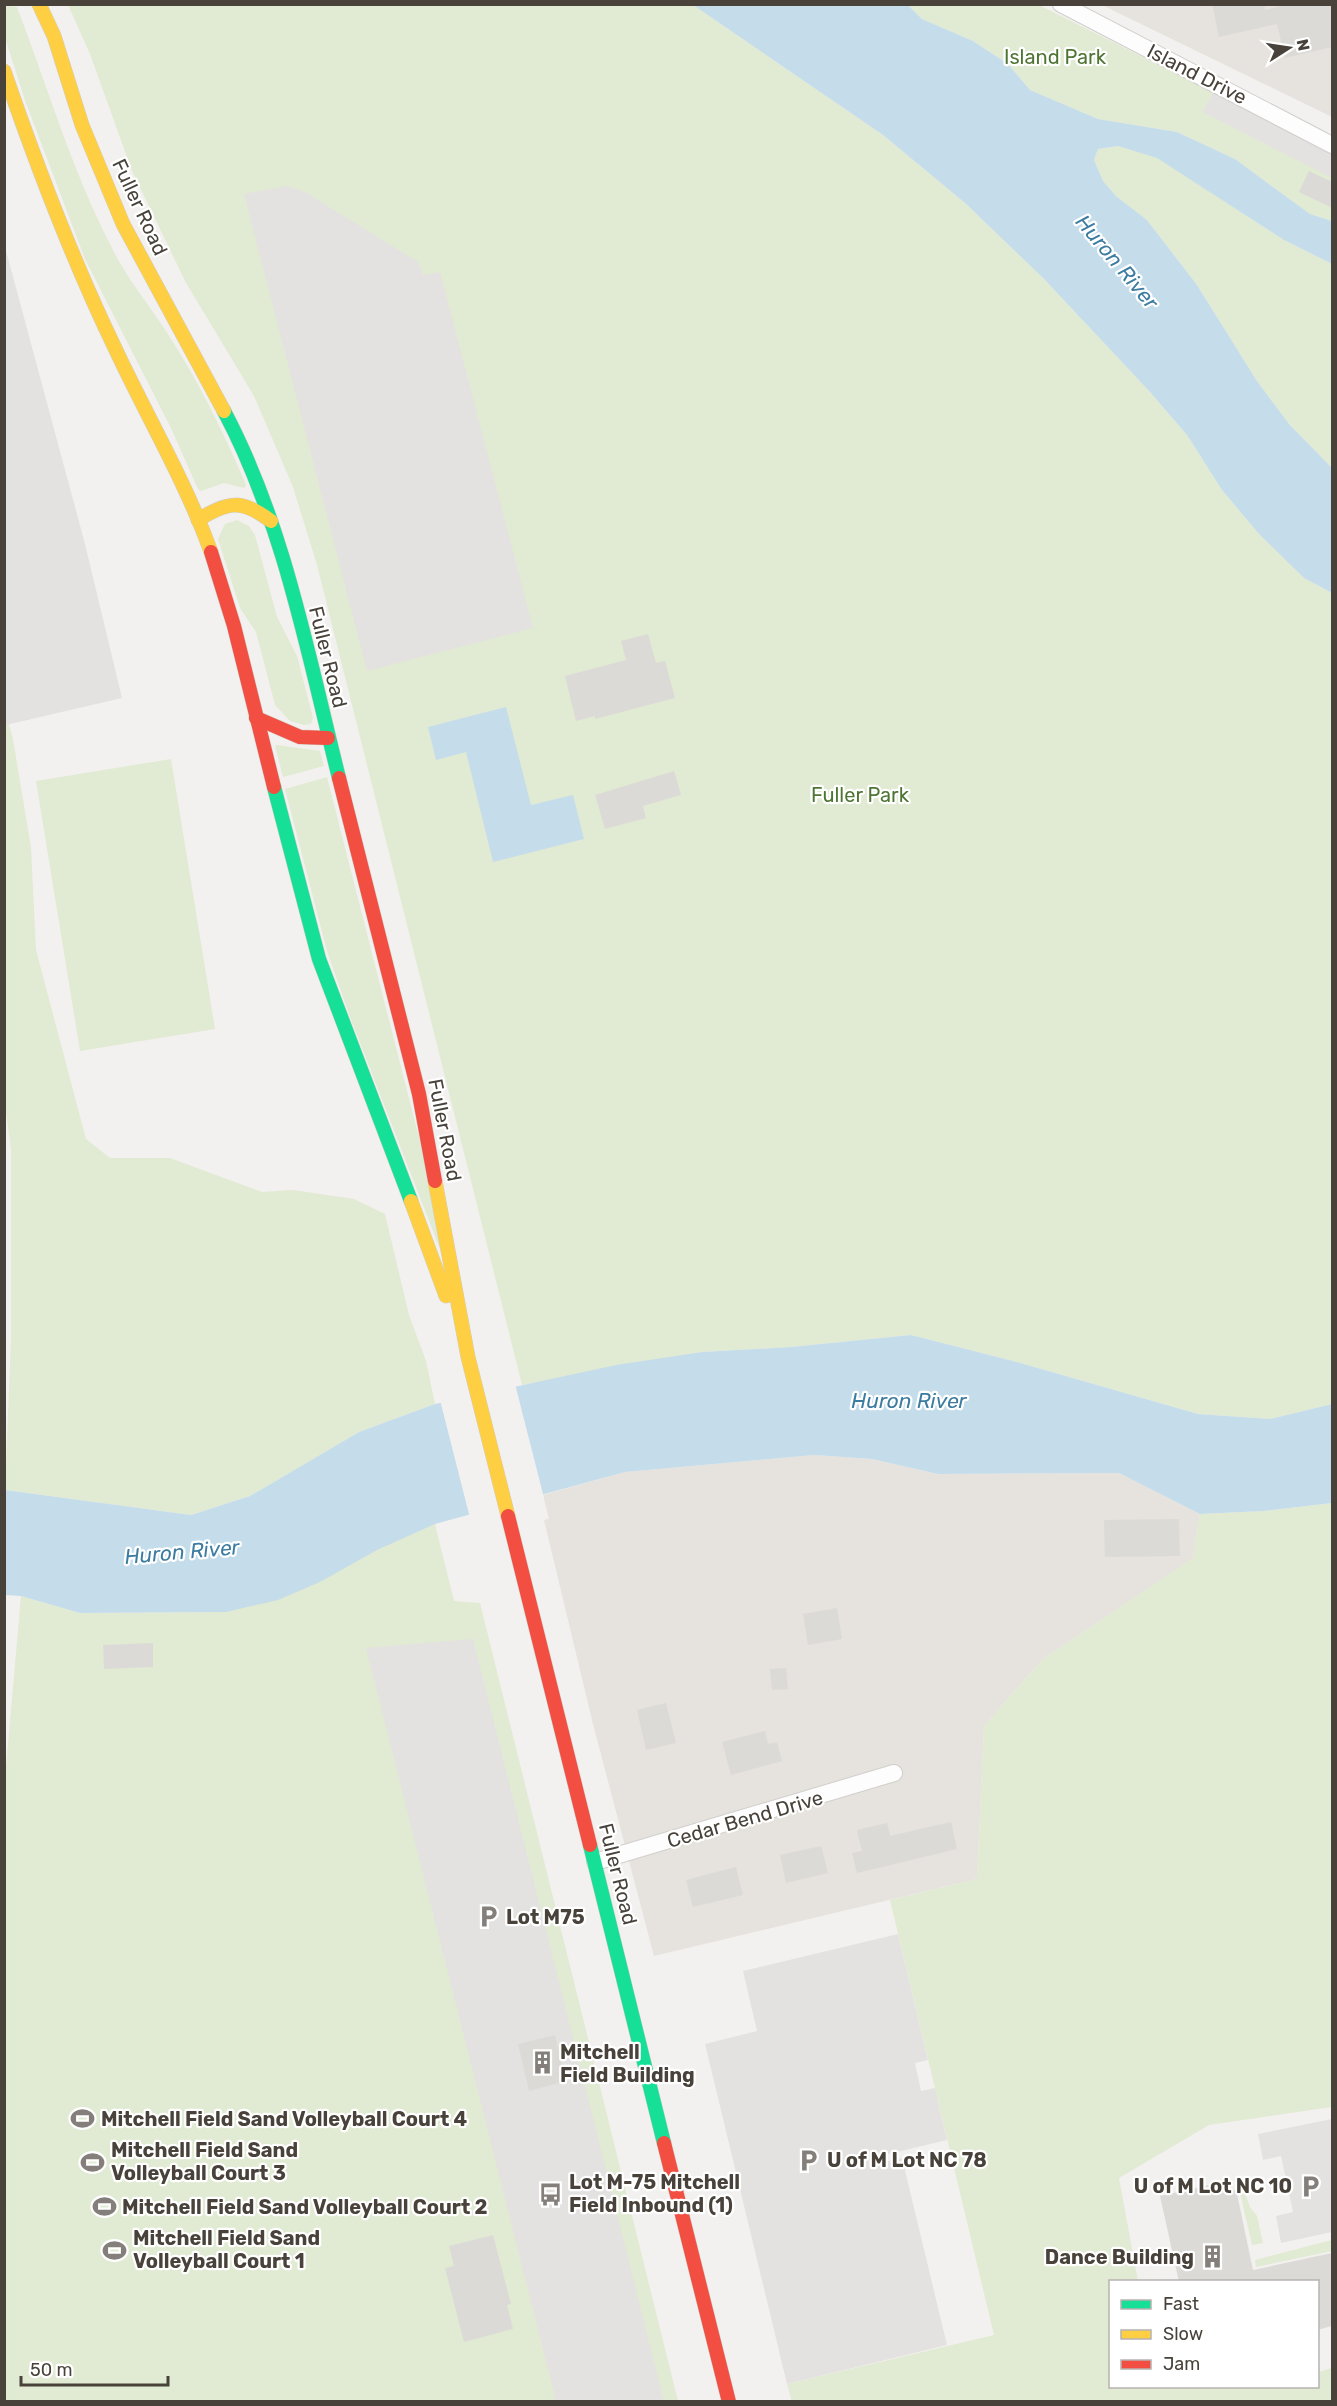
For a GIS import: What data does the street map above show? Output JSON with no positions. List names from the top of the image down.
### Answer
{
  "streets": {
    "main road": ["Fuller Road"],
    "street": ["Island Drive", "Cedar Bend Drive"]
  },
  "crossings": [
    ["Fuller Road", "Cedar Bend Drive"]
  ],
  "water": ["Huron River"],
  "parks": ["Island Park", "Fuller Park"],
  "places": {
    "parking": ["Lot M75", "U of M Lot NC 78", "U of M Lot NC 10"],
    "building": ["Mitchell Field Building", "Dance Building"],
    "sports": [
      "Mitchell Field Sand Volleyball Court 4",
      "Mitchell Field Sand Volleyball Court 3",
      "Mitchell Field Sand Volleyball Court 2",
      "Mitchell Field Sand Volleyball Court 1"
    ],
    "bus stop": ["Lot M-75 Mitchell Field Inbound (1)"]
  },
  "legend": ["Fast", "Slow", "Jam"],
  "scale_bar": "50 m",
  "north": "right"
}
